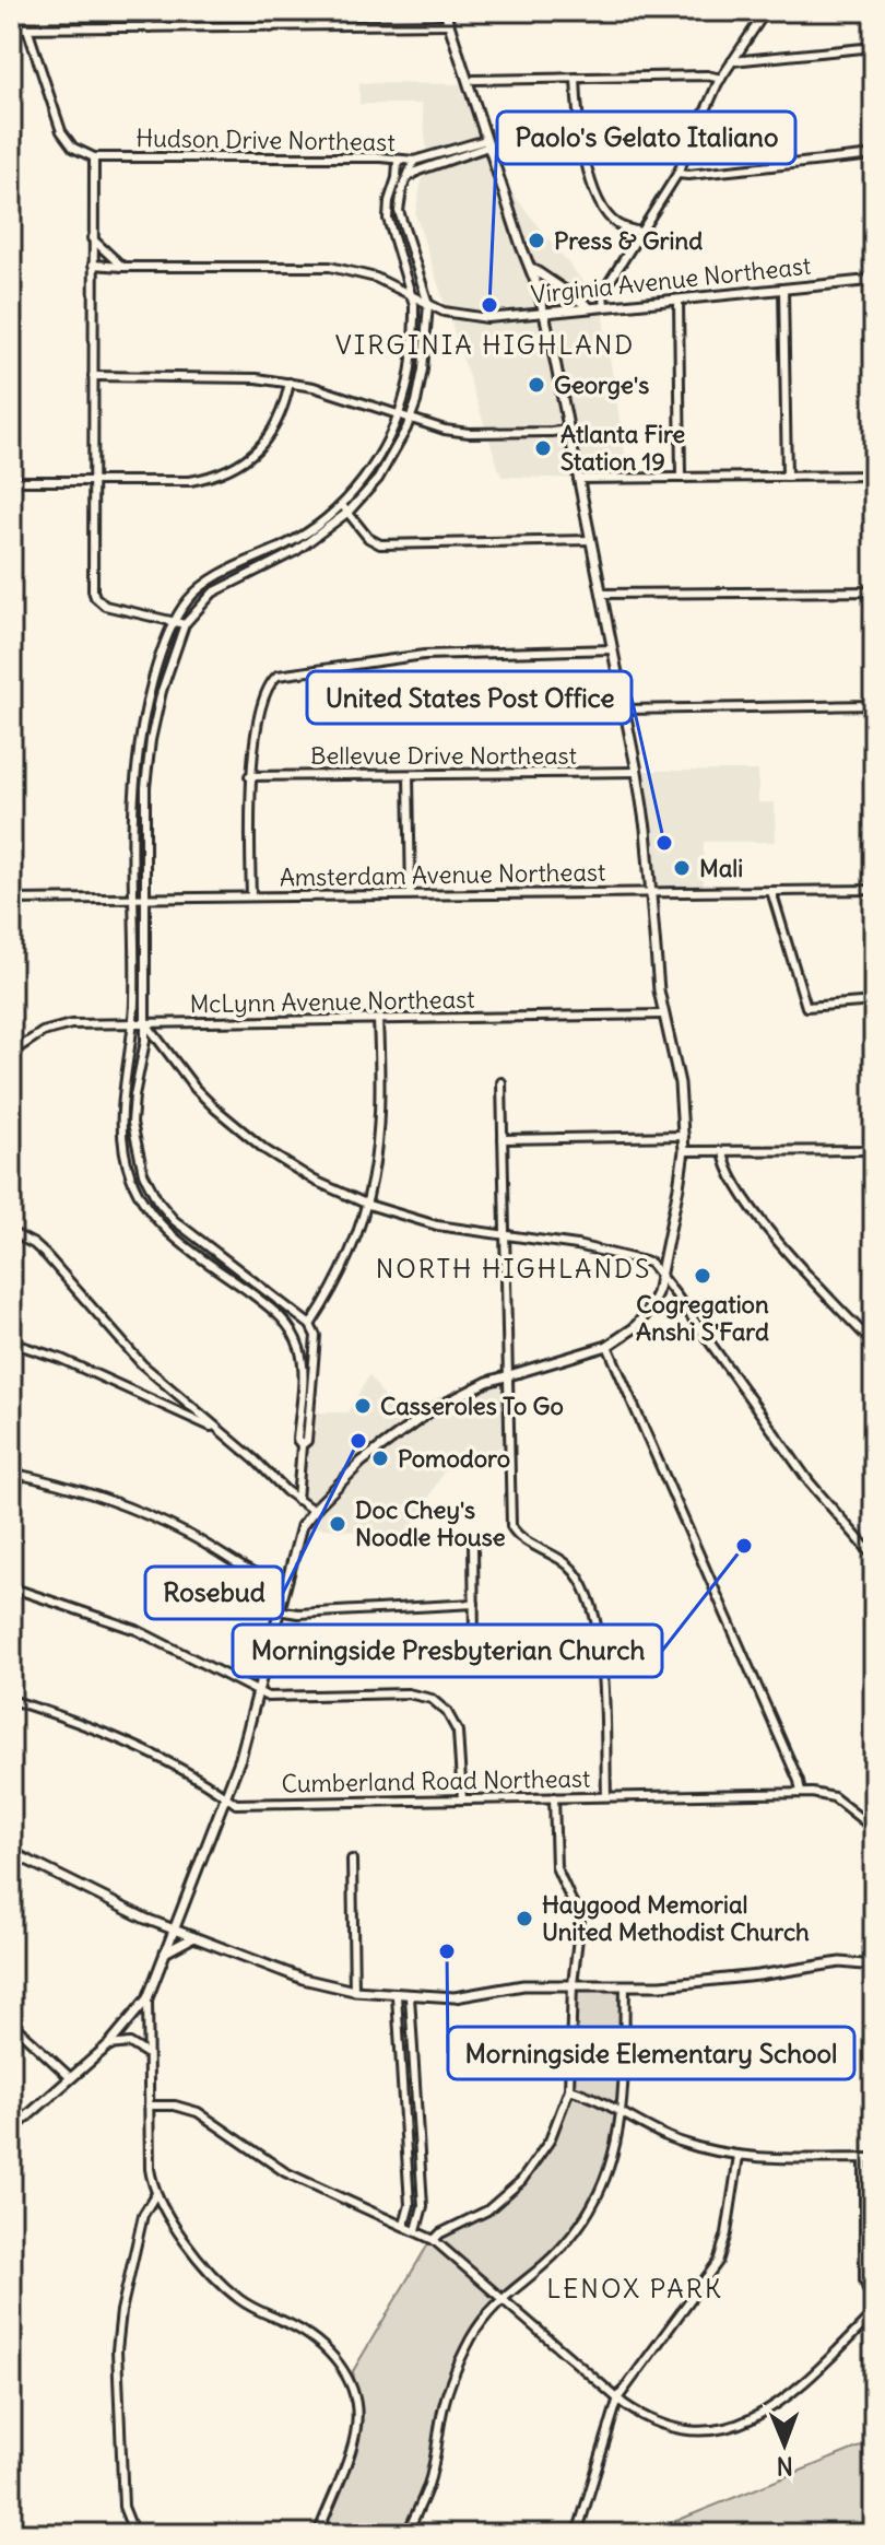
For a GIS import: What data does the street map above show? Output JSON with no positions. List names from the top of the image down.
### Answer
{
  "streets": {
    "street": [
      "Hudson Drive Northeast",
      "Virginia Avenue Northeast",
      "Bellevue Drive Northeast",
      "Amsterdam Avenue Northeast",
      "McLynn Avenue Northeast",
      "Cumberland Road Northeast"
    ]
  },
  "districts": ["VIRGINIA HIGHLAND", "NORTH HIGHLANDS", "LENOX PARK"],
  "places": [
    "Press & Grind",
    "Paolo's Gelato Italiano",
    "George's",
    "Atlanta Fire Station 19",
    "United States Post Office",
    "Mali",
    "Cogregation Anshi S'Fard",
    "Casseroles To Go",
    "Rosebud",
    "Pomodoro",
    "Doc Chey's Noodle House",
    "Morningside Presbyterian Church",
    "Haygood Memorial United Methodist Church",
    "Morningside Elementary School"
  ],
  "north": "bottom"
}
